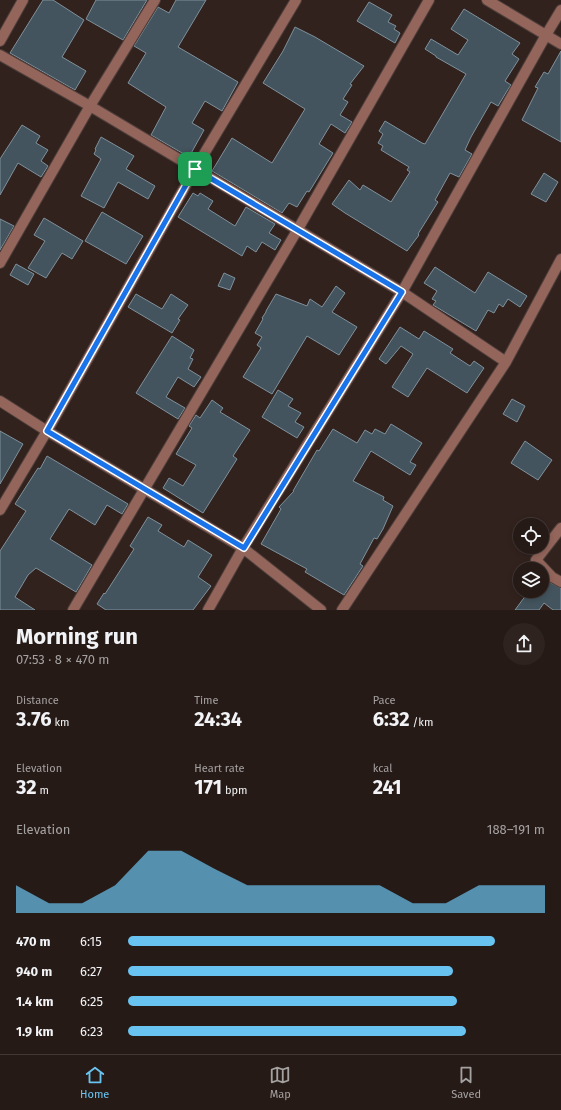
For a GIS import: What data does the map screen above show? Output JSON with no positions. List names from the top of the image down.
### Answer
{
  "page": {
    "heading": ["Morning run", "07:53 · 8 × 470 m"],
    "stats": [
      ["Distance", "3.76 km"],
      ["Time", "24:34"],
      ["Pace", "6:32 /km"],
      ["Elevation", "32 m"],
      ["Heart rate", "171 bpm"],
      ["kcal", "241"]
    ],
    "chart": ["Elevation", "188–191 m"],
    "list": [
      {
        "name": "470 m",
        "note": "6:15"
      },
      {
        "name": "940 m",
        "note": "6:27"
      },
      {
        "name": "1.4 km",
        "note": "6:25"
      },
      {
        "name": "1.9 km",
        "note": "6:23"
      }
    ],
    "tabs": ["Home", "Map", "Saved"]
  }
}
